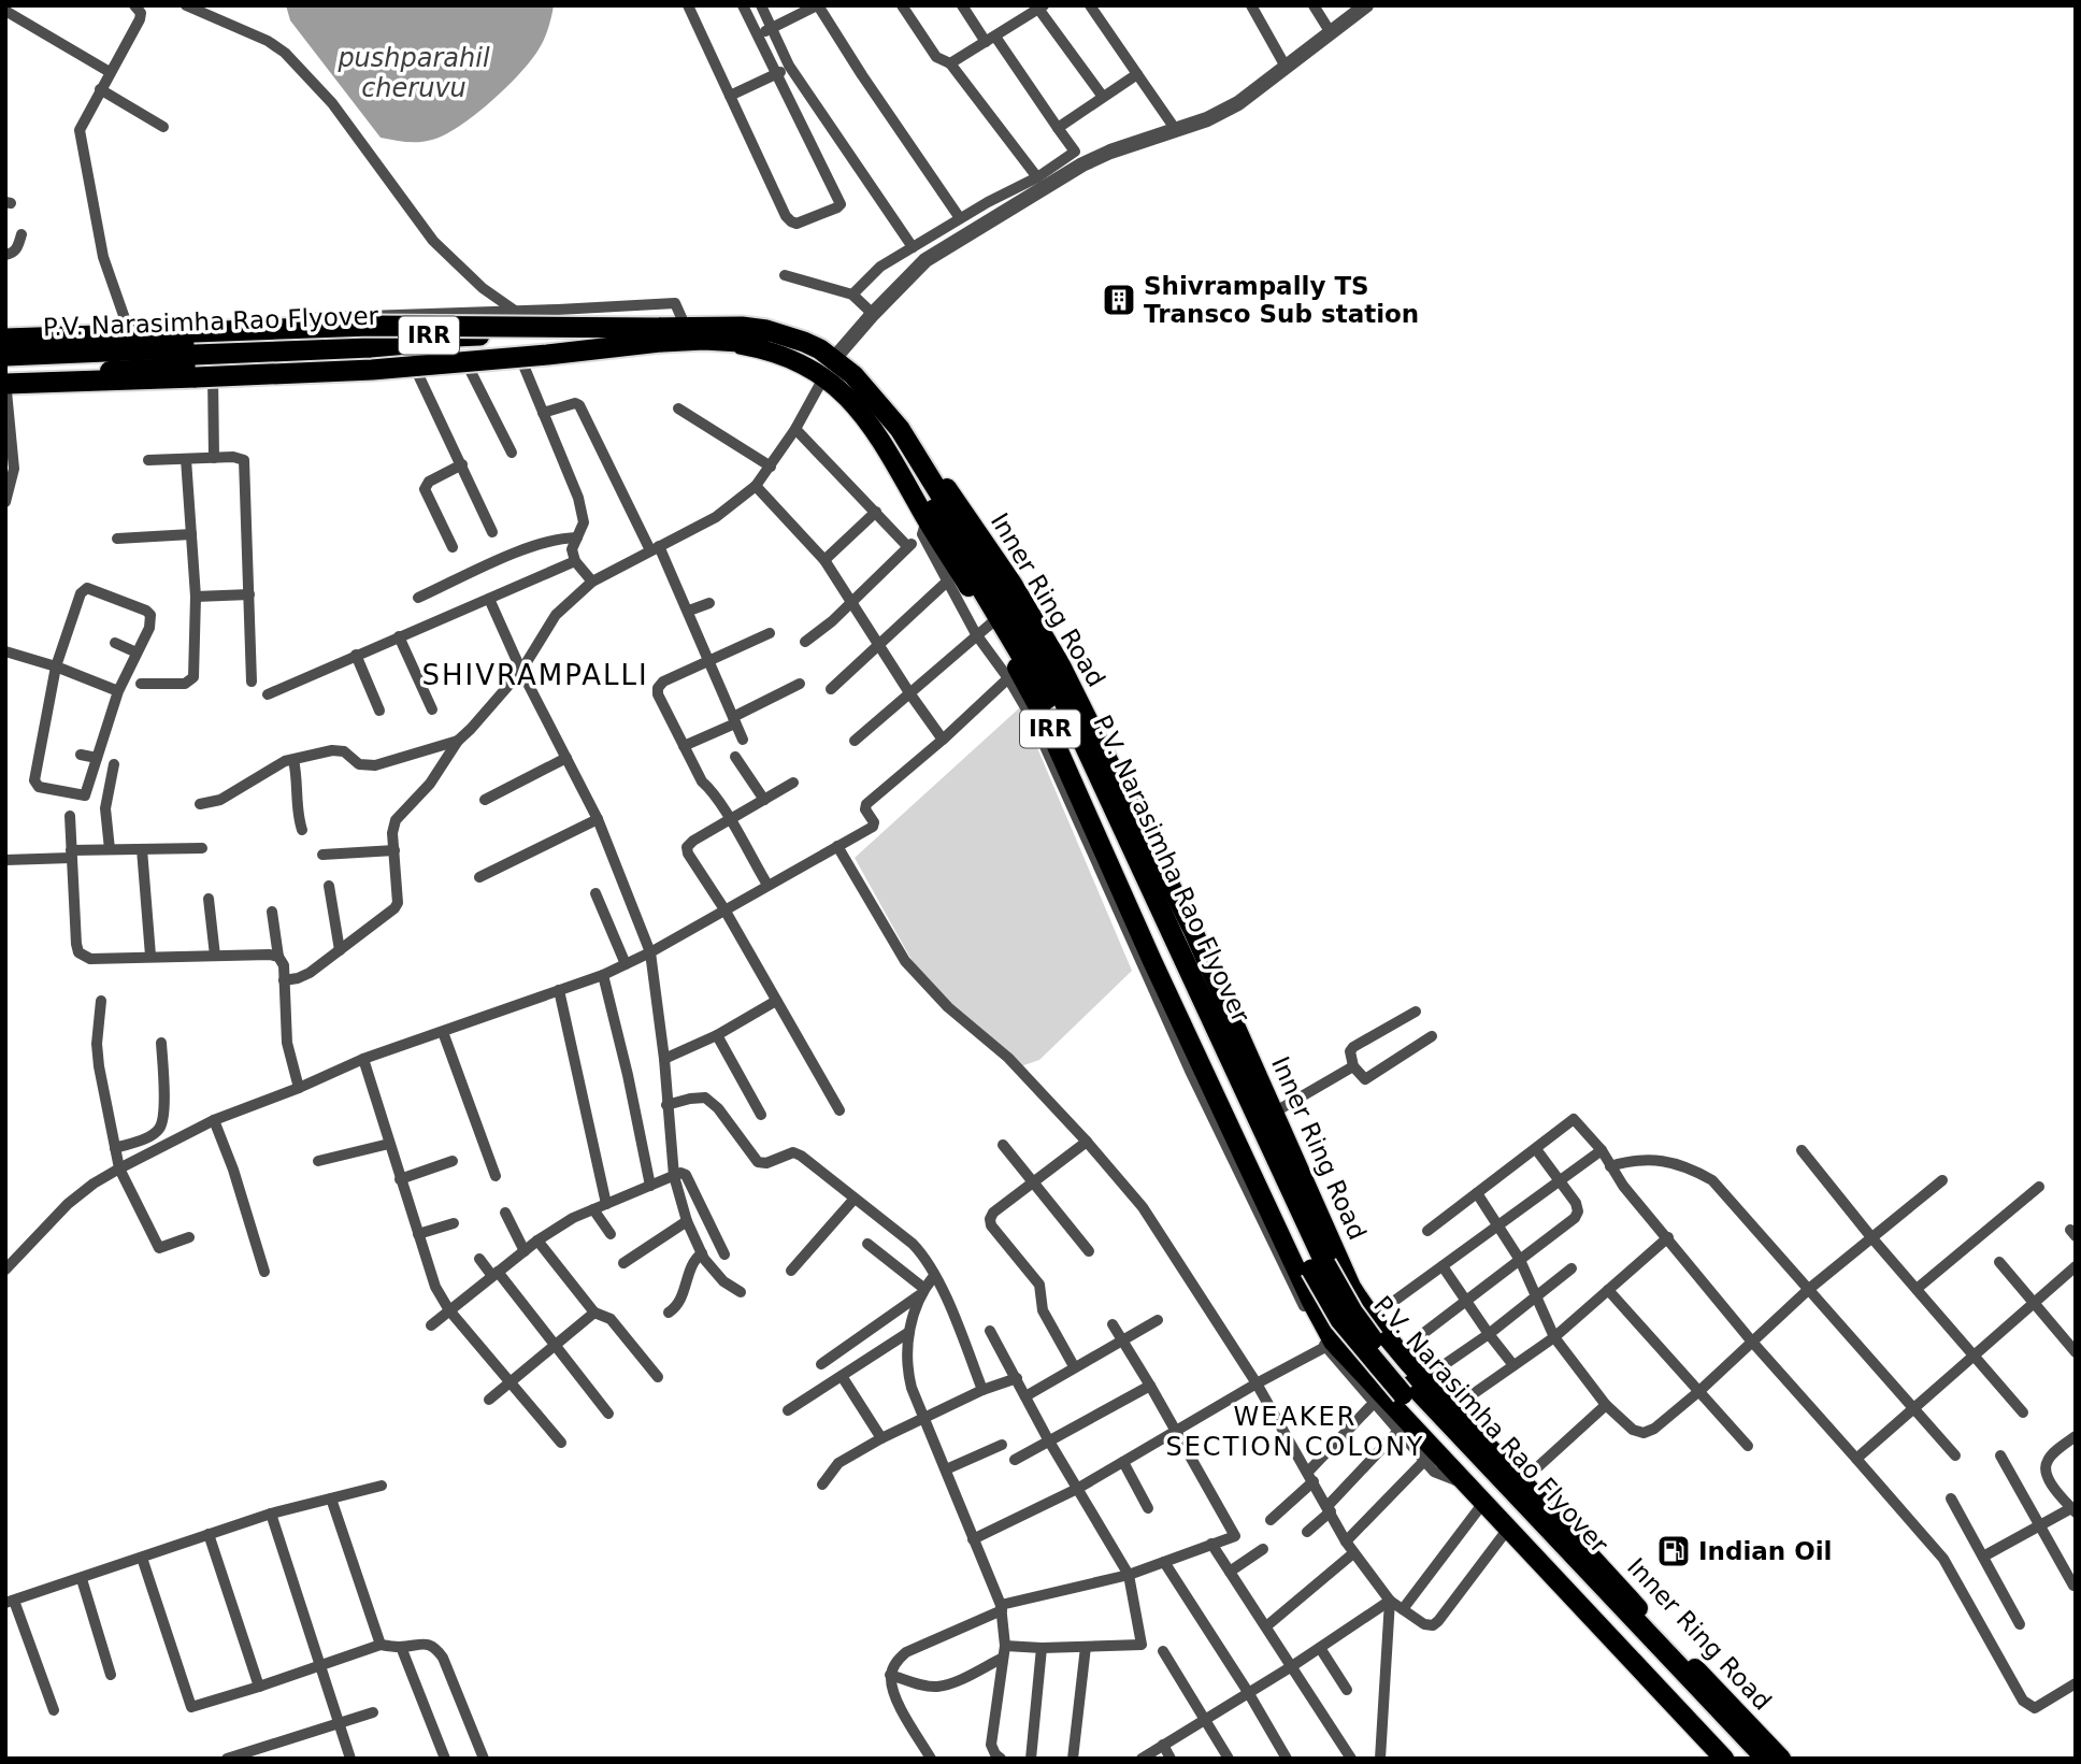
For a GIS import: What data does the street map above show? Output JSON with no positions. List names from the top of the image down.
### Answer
{
  "streets": {
    "highway": ["P.V. Narasimha Rao Flyover"],
    "main road": ["IRR", "Inner Ring Road"]
  },
  "crossings": [
    ["P.V. Narasimha Rao Flyover", "Inner Ring Road"]
  ],
  "districts": ["SHIVRAMPALLI", "WEAKER SECTION COLONY"],
  "water": ["pushparahil cheruvu"],
  "places": {
    "building": ["Shivrampally TS Transco Sub station"],
    "fuel station": ["Indian Oil"]
  }
}
